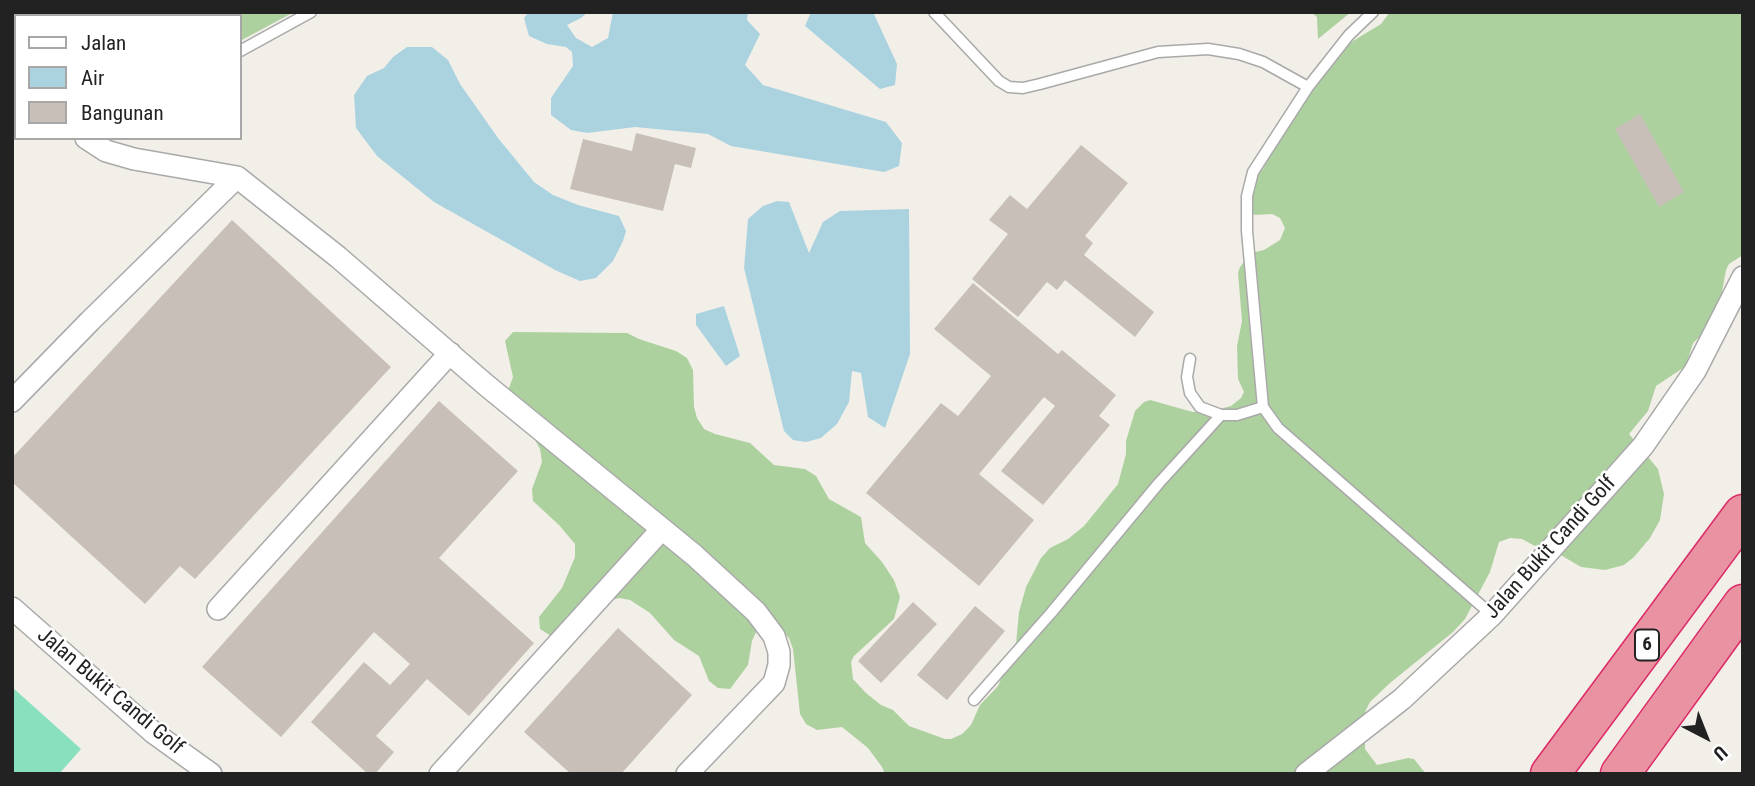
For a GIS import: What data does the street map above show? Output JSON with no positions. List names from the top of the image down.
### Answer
{
  "streets": {
    "highway": ["6"],
    "street": ["Jalan Bukit Candi Golf"]
  },
  "legend": ["Jalan", "Air", "Bangunan"],
  "north": "bottom right"
}
